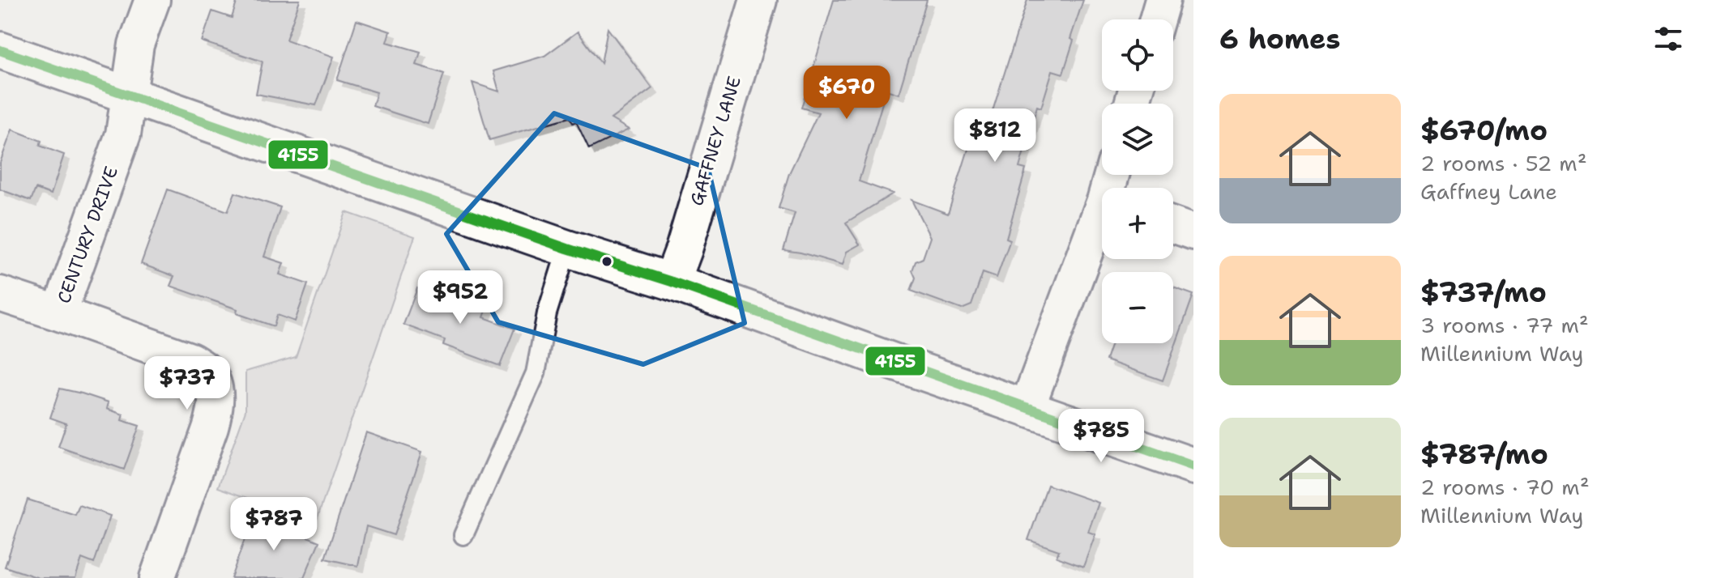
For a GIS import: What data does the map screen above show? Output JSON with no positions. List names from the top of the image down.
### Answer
{
  "streets": {
    "main road": ["GAFFNEY LANE"],
    "street": ["CENTURY DRIVE"]
  },
  "lines": ["transit line 4155"],
  "page": {
    "heading": "6 homes",
    "map_buttons": ["+", "−"],
    "price": [
      "$670",
      "$812",
      "$952",
      "$737",
      "$785",
      "$787"
    ],
    "list": [
      {
        "name": "$670/mo",
        "note": "2 rooms · 52 m² · Gaffney Lane"
      },
      {
        "name": "$737/mo",
        "note": "3 rooms · 77 m² · Millennium Way"
      },
      {
        "name": "$787/mo",
        "note": "2 rooms · 70 m² · Millennium Way"
      }
    ]
  }
}
